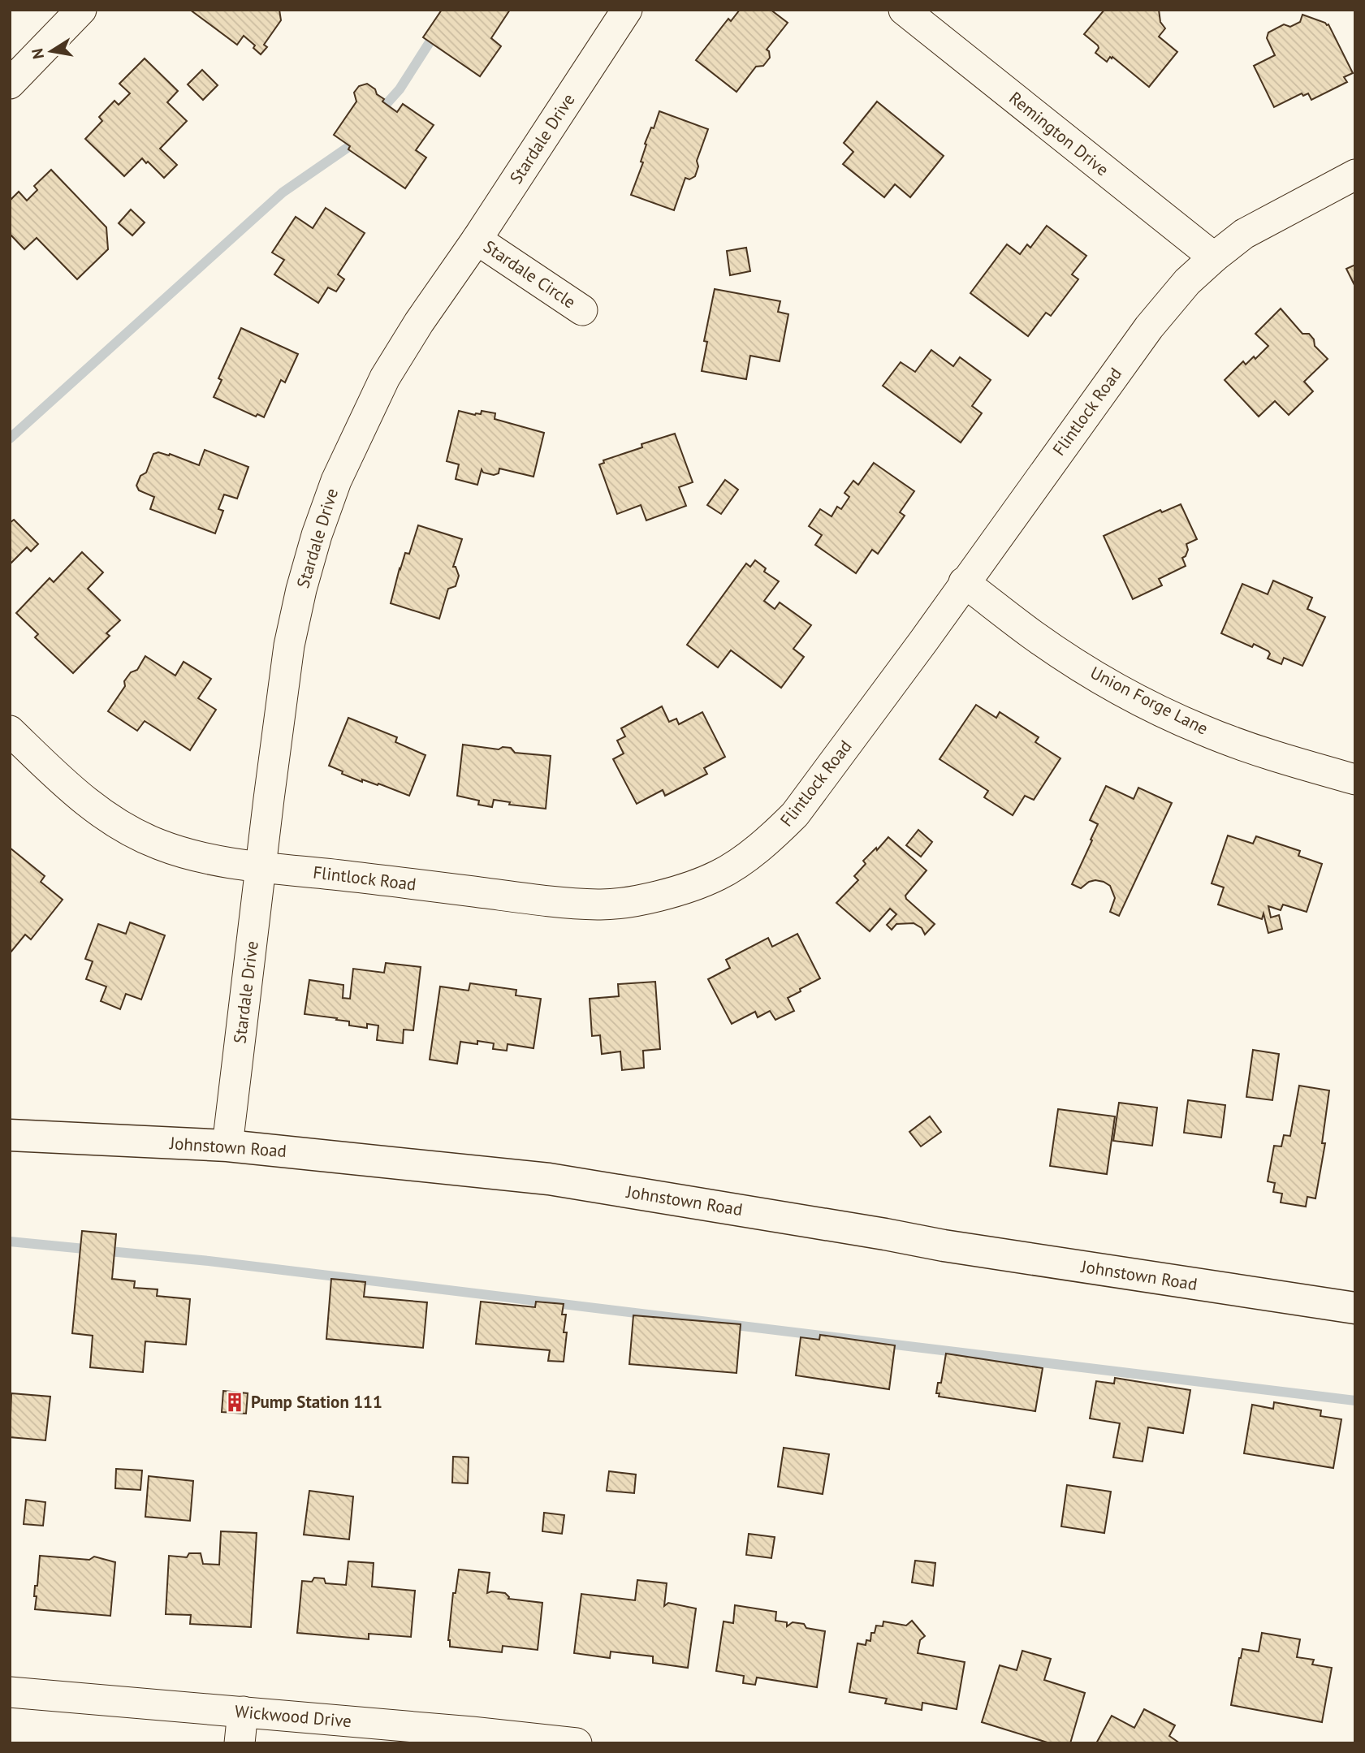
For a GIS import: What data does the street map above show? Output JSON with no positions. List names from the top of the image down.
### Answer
{
  "streets": {
    "main road": ["Johnstown Road"],
    "street": [
      "Remington Drive",
      "Stardale Drive",
      "Stardale Circle",
      "Flintlock Road",
      "Union Forge Lane",
      "Wickwood Drive"
    ]
  },
  "crossings": [
    ["Remington Drive", "Flintlock Road"],
    ["Stardale Drive", "Stardale Circle"],
    ["Stardale Drive", "Flintlock Road"],
    ["Stardale Drive", "Johnstown Road"],
    ["Flintlock Road", "Union Forge Lane"]
  ],
  "places": {
    "building": ["Pump Station 111"]
  },
  "north": "left"
}
